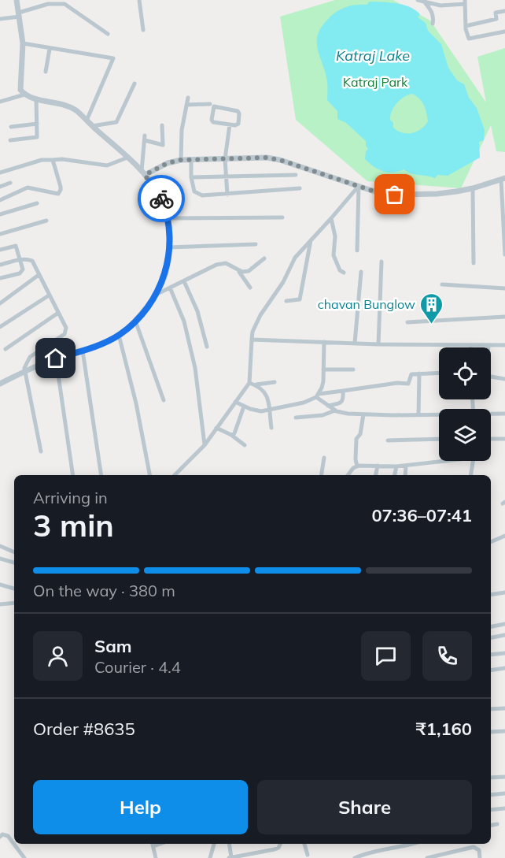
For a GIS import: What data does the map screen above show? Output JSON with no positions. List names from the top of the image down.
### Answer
{
  "water": ["Katraj Lake"],
  "parks": ["Katraj Park"],
  "places": {
    "building": ["chavan Bunglow"]
  },
  "page": {
    "heading": ["3 min", "Arriving in", "07:36–07:41"],
    "panel": [
      "Sam",
      "Courier · 4.4",
      "Order #8635",
      "₹1,160"
    ],
    "bar": "On the way · 380 m",
    "buttons": ["Help", "Share"]
  }
}
